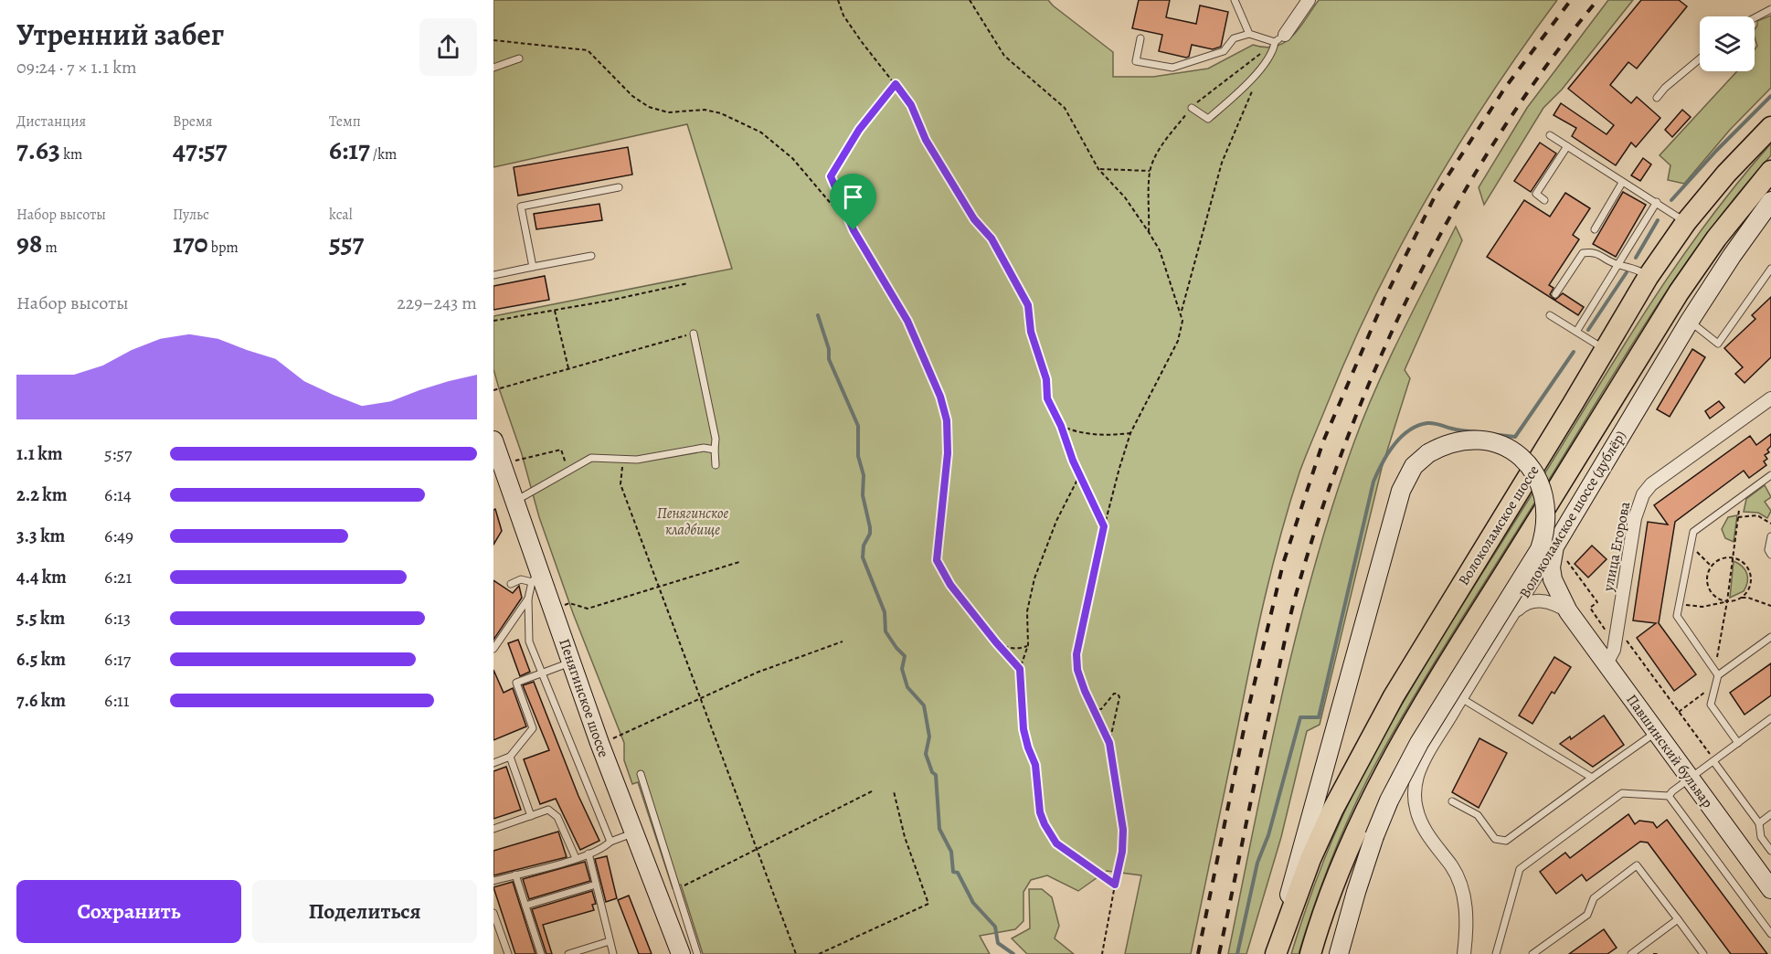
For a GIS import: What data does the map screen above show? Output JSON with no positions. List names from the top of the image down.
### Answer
{
  "streets": {
    "main road": [
      "Волоколамское шоссе (дублёр)",
      "Волоколамское шоссе",
      "Пенягинское шоссе",
      "Павшинский бульвар"
    ],
    "street": ["улица Егорова"]
  },
  "crossings": [
    ["Волоколамское шоссе (дублёр)", "Павшинский бульвар"],
    ["улица Егорова", "Павшинский бульвар"]
  ],
  "parks": ["Пенягинское кладбище"],
  "page": {
    "heading": ["Утренний забег", "09:24 · 7 × 1.1 km"],
    "stats": [
      ["Дистанция", "7.63 km"],
      ["Время", "47:57"],
      ["Темп", "6:17 /km"],
      ["Набор высоты", "98 m"],
      ["Пульс", "170 bpm"],
      ["kcal", "557"]
    ],
    "chart": ["Набор высоты", "229–243 m"],
    "list": [
      {
        "name": "1.1 km",
        "note": "5:57"
      },
      {
        "name": "2.2 km",
        "note": "6:14"
      },
      {
        "name": "3.3 km",
        "note": "6:49"
      },
      {
        "name": "4.4 km",
        "note": "6:21"
      },
      {
        "name": "5.5 km",
        "note": "6:13"
      },
      {
        "name": "6.5 km",
        "note": "6:17"
      },
      {
        "name": "7.6 km",
        "note": "6:11"
      }
    ],
    "buttons": ["Сохранить", "Поделиться"]
  }
}
